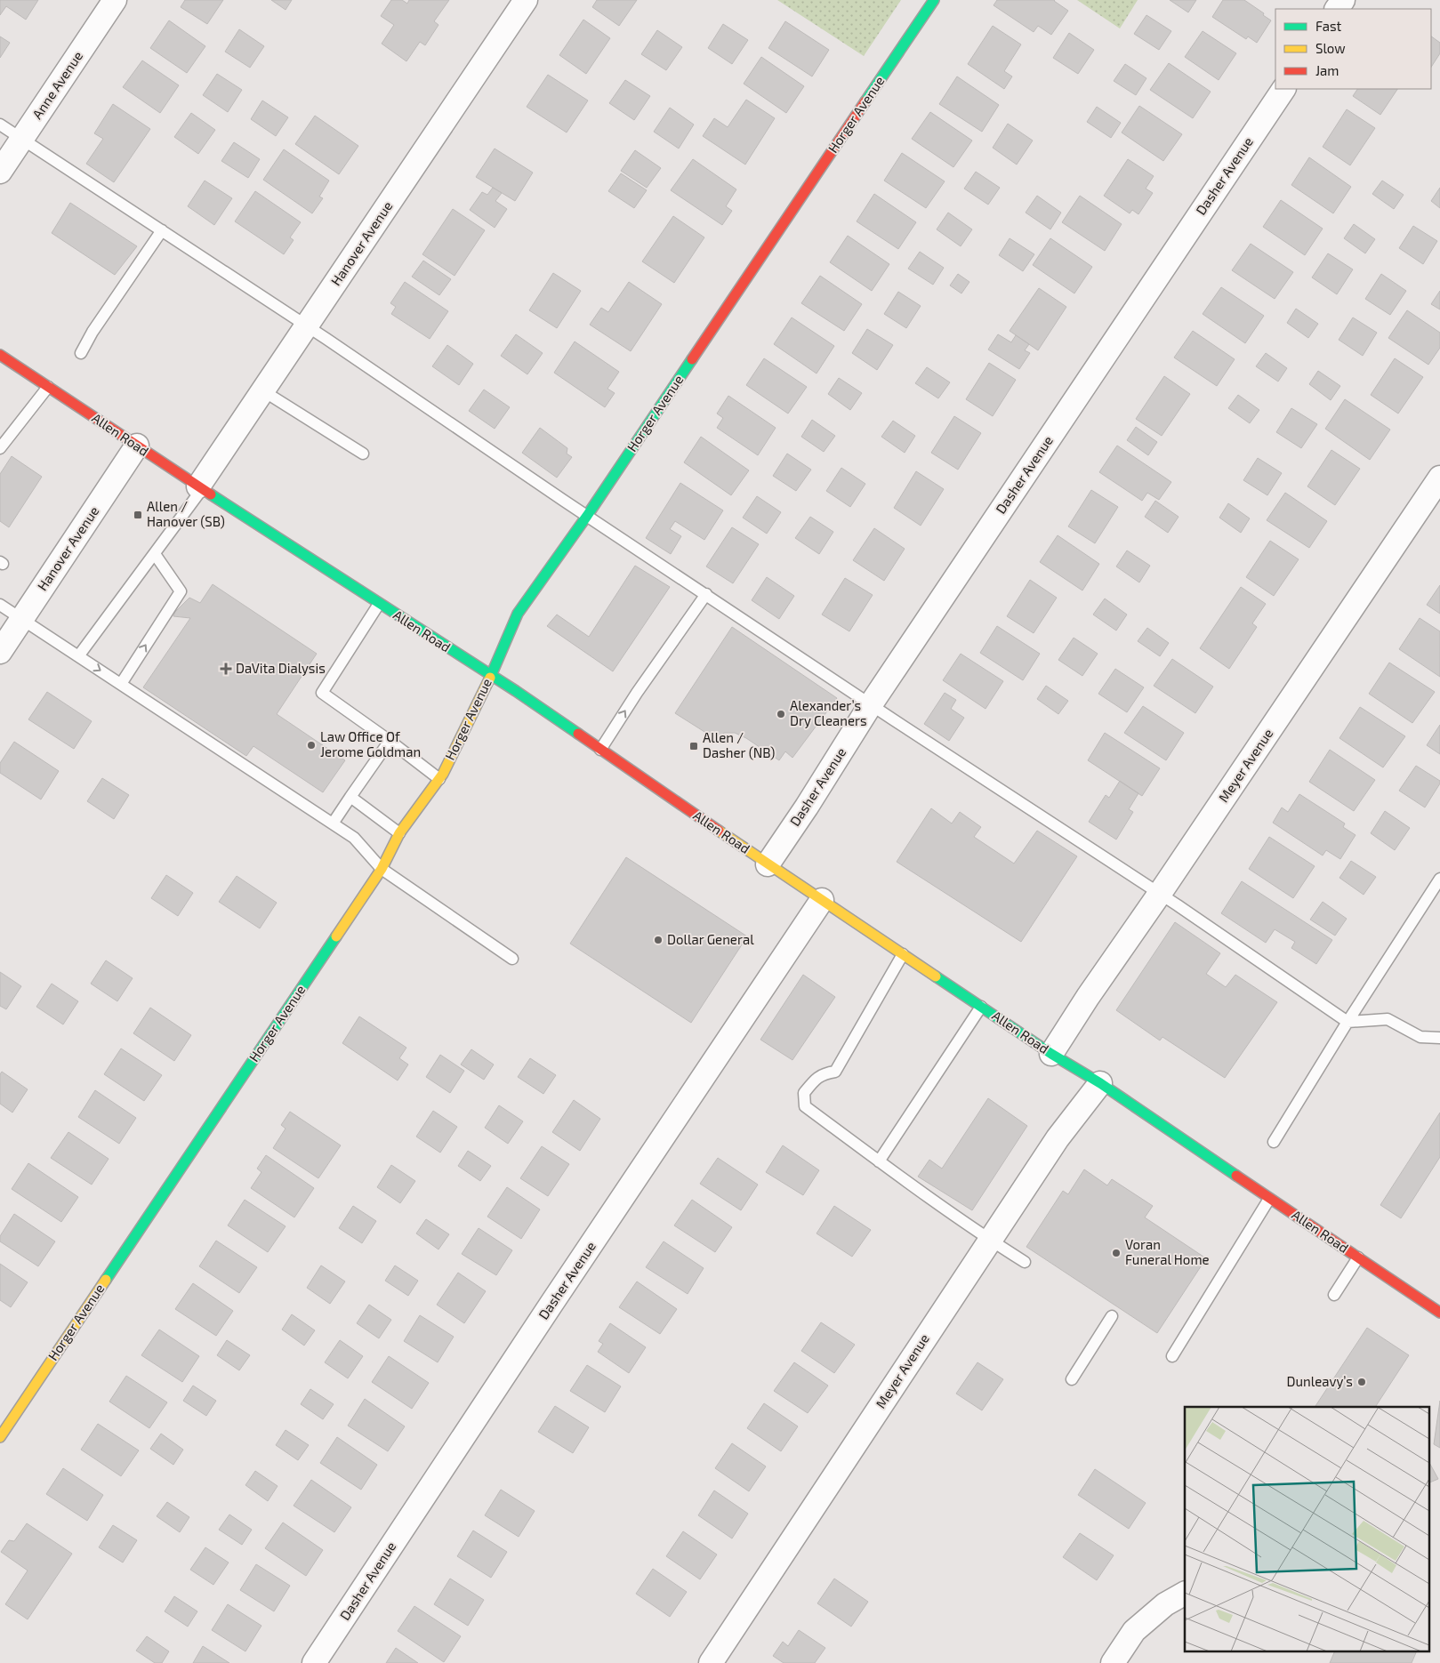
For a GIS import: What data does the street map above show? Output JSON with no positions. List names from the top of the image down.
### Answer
{
  "streets": {
    "main road": ["Horger Avenue", "Allen Road"],
    "street": [
      "Anne Avenue",
      "Dasher Avenue",
      "Hanover Avenue",
      "Meyer Avenue"
    ]
  },
  "crossings": [
    ["Horger Avenue", "Allen Road"],
    ["Dasher Avenue", "Allen Road"],
    ["Hanover Avenue", "Allen Road"],
    ["Allen Road", "Meyer Avenue"]
  ],
  "places": {
    "transit": ["Allen / Hanover (SB)", "Allen / Dasher (NB)"],
    "health": ["DaVita Dialysis"],
    "other": [
      "Alexander’s Dry Cleaners",
      "Law Office Of Jerome Goldman",
      "Dollar General",
      "Voran Funeral Home",
      "Dunleavy’s"
    ]
  },
  "legend": ["Fast", "Slow", "Jam"]
}
